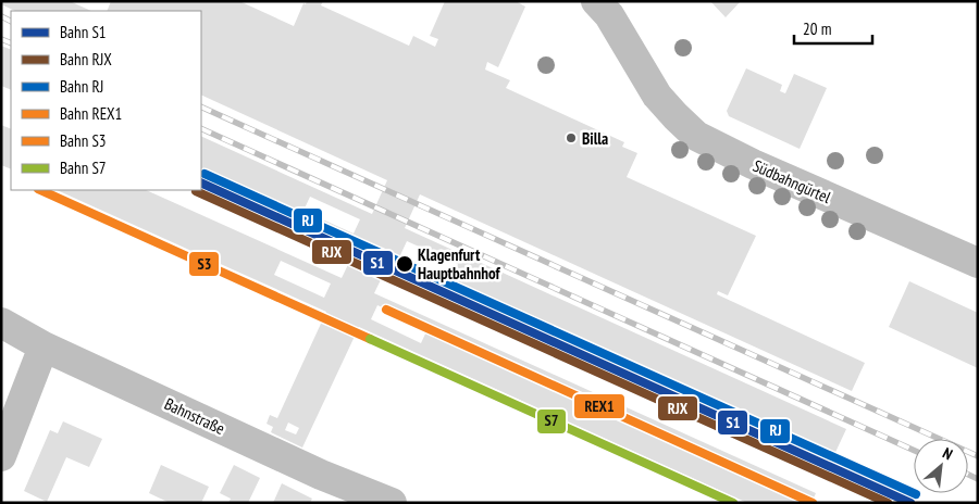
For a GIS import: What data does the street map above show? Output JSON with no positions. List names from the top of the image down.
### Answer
{
  "streets": {
    "street": ["Südbahngürtel", "Bahnstraße"]
  },
  "places": ["Billa", "Klagenfurt Hauptbahnhof"],
  "lines": [
    "rail line RJ",
    "rail line S1",
    "rail line S3",
    "rail line RJX",
    "rail line REX1",
    "rail line S7"
  ],
  "legend": [
    "Bahn S1",
    "Bahn RJX",
    "Bahn RJ",
    "Bahn REX1",
    "Bahn S3",
    "Bahn S7"
  ],
  "scale_bar": "20 m",
  "north": "top right"
}
